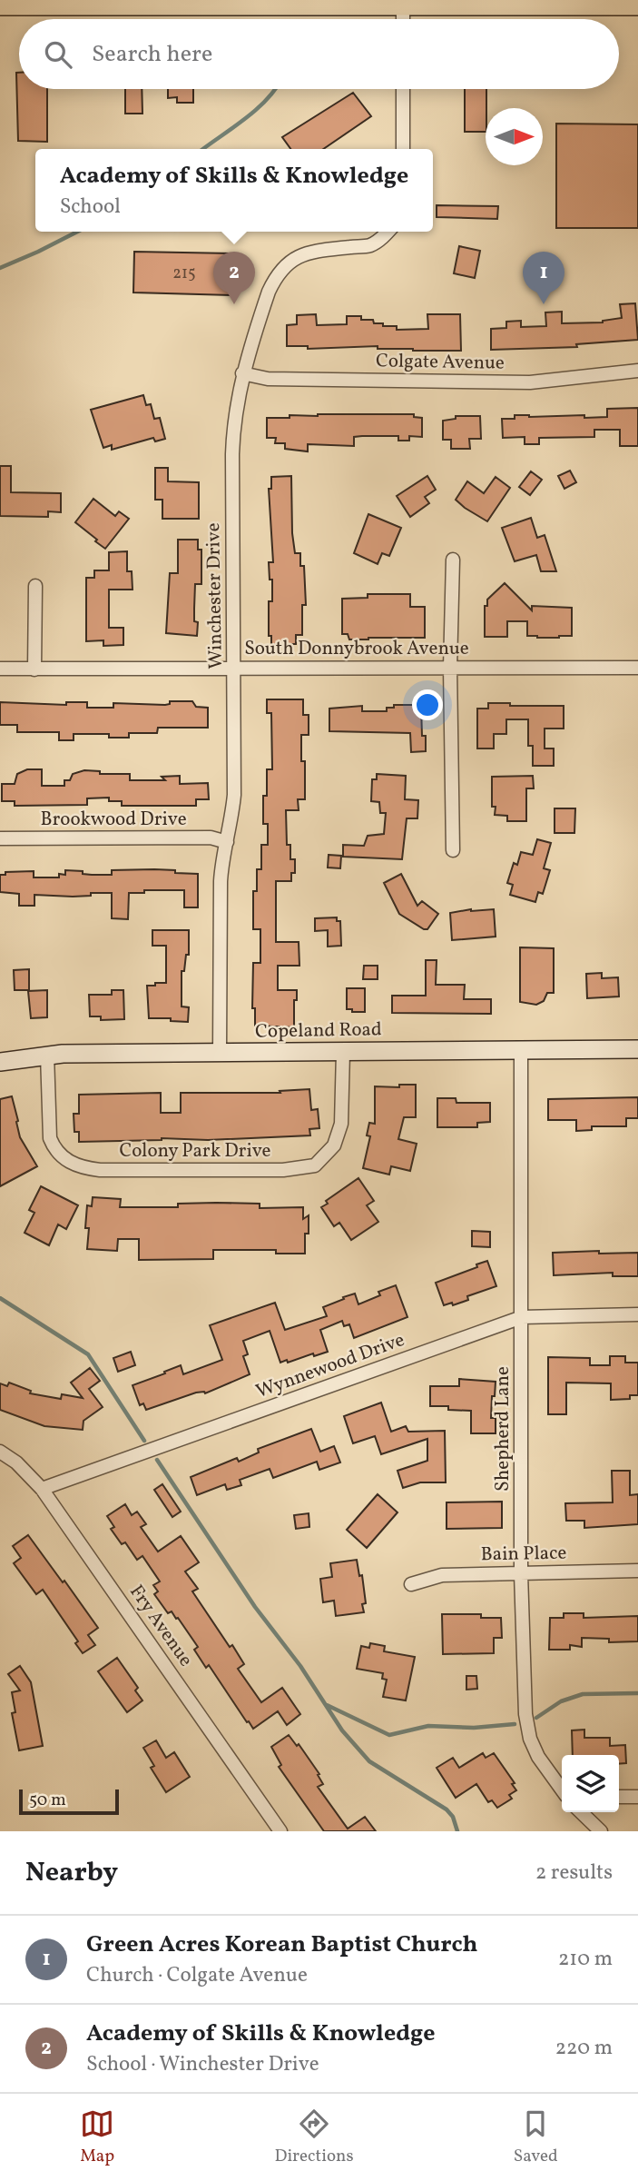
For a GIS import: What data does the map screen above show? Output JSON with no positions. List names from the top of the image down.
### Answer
{
  "streets": {
    "street": [
      "Colgate Avenue",
      "Winchester Drive",
      "South Donnybrook Avenue",
      "Brookwood Drive",
      "Copeland Road",
      "Colony Park Drive",
      "Wynnewood Drive",
      "Shepherd Lane",
      "Bain Place",
      "Fry Avenue"
    ]
  },
  "crossings": [
    ["Colgate Avenue", "Winchester Drive"],
    ["Winchester Drive", "South Donnybrook Avenue"],
    ["Winchester Drive", "Brookwood Drive"],
    ["Winchester Drive", "Copeland Road"],
    ["Copeland Road", "Colony Park Drive"],
    ["Copeland Road", "Shepherd Lane"],
    ["Wynnewood Drive", "Shepherd Lane"],
    ["Wynnewood Drive", "Fry Avenue"],
    ["Shepherd Lane", "Bain Place"]
  ],
  "house_numbers": ["215"],
  "scale_bar": "50 m",
  "north": "right",
  "page": {
    "search": "Search here",
    "popup": ["Academy of Skills & Knowledge", "School"],
    "pins": ["1", "2"],
    "scale": "50 m",
    "heading": ["Nearby", "2 results"],
    "list": [
      {
        "mark": "1",
        "name": "Green Acres Korean Baptist Church",
        "note": "Church · Colgate Avenue",
        "value": "210 m"
      },
      {
        "mark": "2",
        "name": "Academy of Skills & Knowledge",
        "note": "School · Winchester Drive",
        "value": "220 m"
      }
    ],
    "nav": ["Map", "Directions", "Saved"]
  }
}
